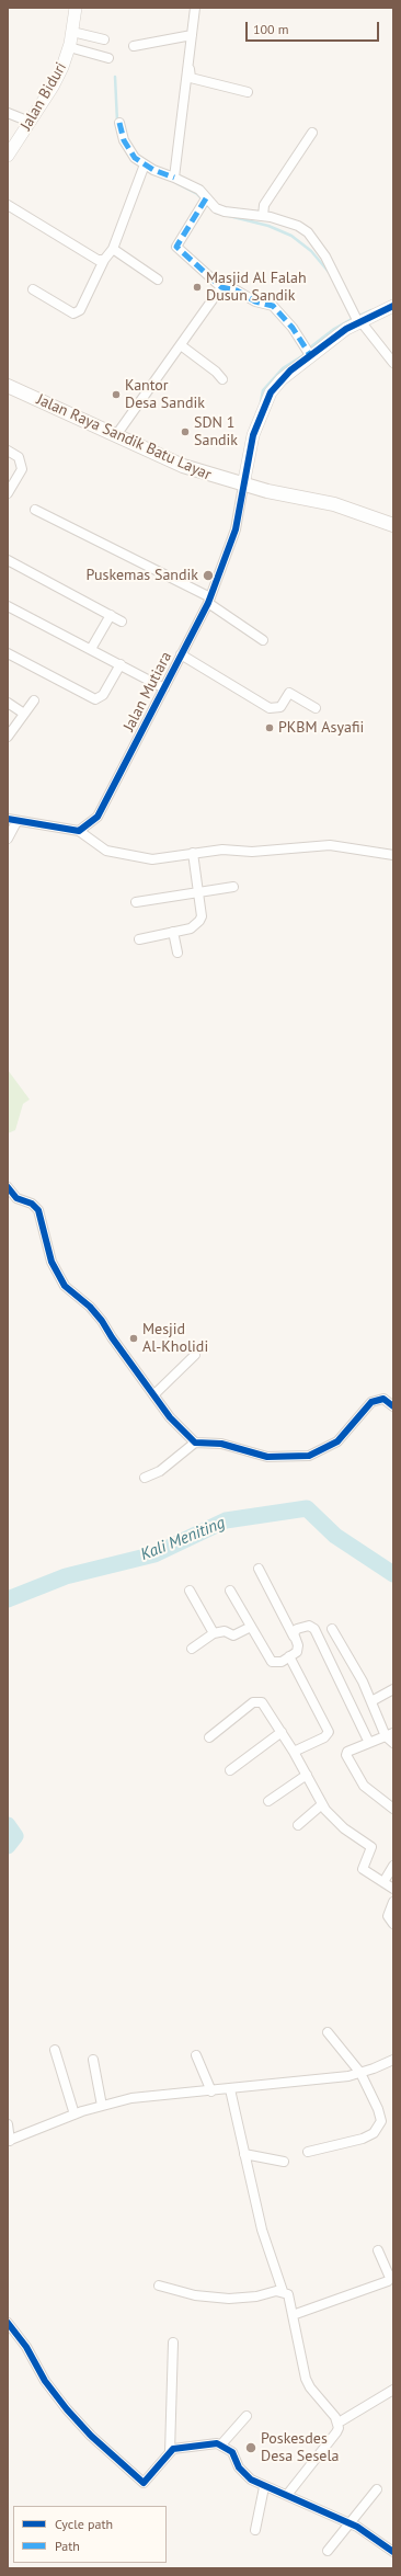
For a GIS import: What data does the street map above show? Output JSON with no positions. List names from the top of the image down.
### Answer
{
  "streets": {
    "main road": ["Jalan Raya Sandik Batu Layar"],
    "street": ["Jalan Biduri", "Jalan Mutiara"]
  },
  "crossings": [
    ["Jalan Raya Sandik Batu Layar", "Jalan Mutiara"]
  ],
  "water": ["Kali Meniting"],
  "places": [
    "Masjid Al Falah Dusun Sandik",
    "Kantor Desa Sandik",
    "SDN 1 Sandik",
    "Puskemas Sandik",
    "PKBM Asyafii",
    "Mesjid Al-Kholidi",
    "Poskesdes Desa Sesela"
  ],
  "legend": ["Cycle path", "Path"],
  "scale_bar": "100 m"
}
